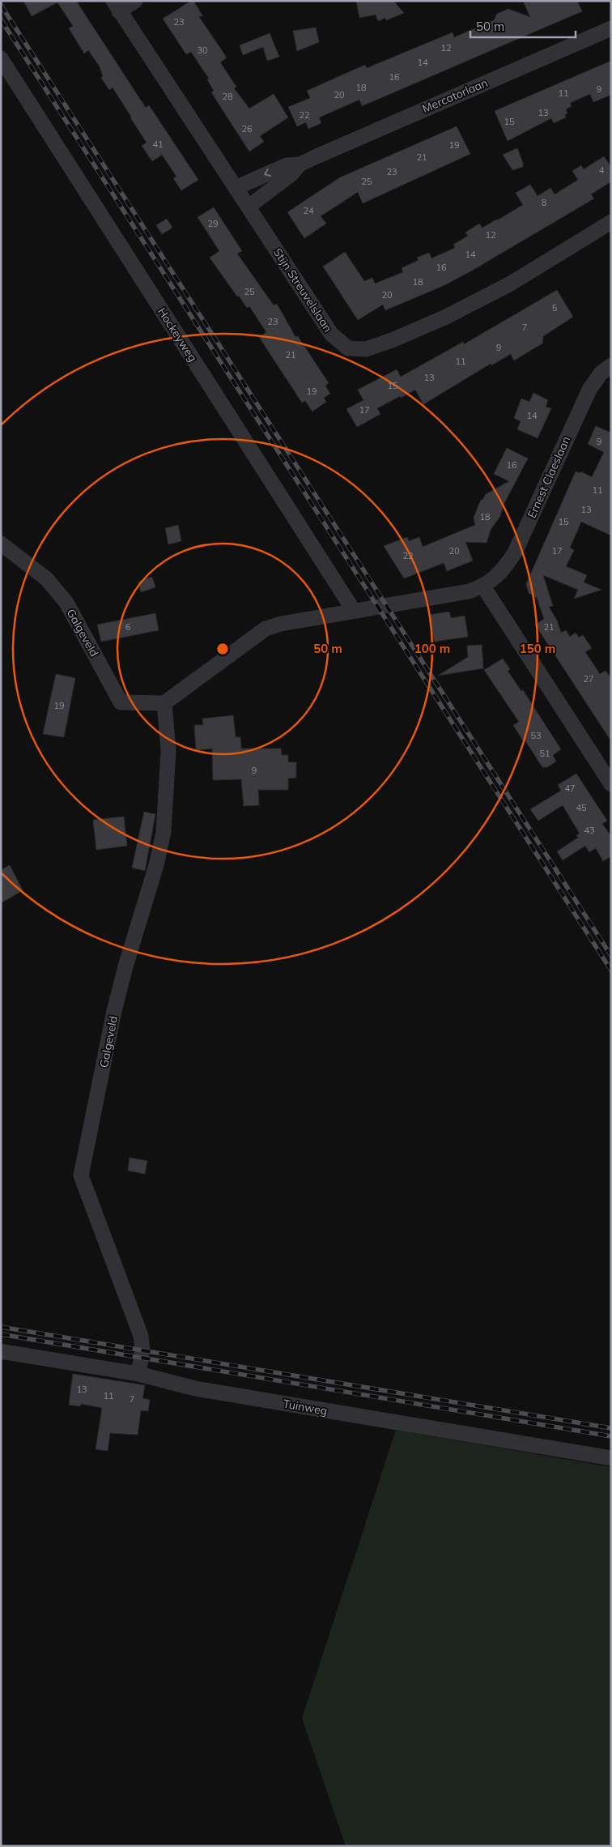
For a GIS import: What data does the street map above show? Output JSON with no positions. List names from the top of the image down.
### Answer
{
  "streets": {
    "street": [
      "Mercatorlaan",
      "Stijn Streuvelslaan",
      "Hockeyweg",
      "Ernest Claeslaan",
      "Galgeveld",
      "Tuinweg"
    ]
  },
  "crossings": [
    ["Mercatorlaan", "Stijn Streuvelslaan"],
    ["Hockeyweg", "Ernest Claeslaan"],
    ["Galgeveld", "Tuinweg"]
  ],
  "house_numbers": [
    "23",
    "12",
    "30",
    "14",
    "16",
    "18",
    "9",
    "11",
    "20",
    "28",
    "13",
    "22",
    "15",
    "26",
    "41",
    "19",
    "21",
    "4",
    "23",
    "25",
    "8",
    "24",
    "29",
    "12",
    "14",
    "16",
    "18",
    "25",
    "20",
    "5",
    "23",
    "7",
    "9",
    "21",
    "11",
    "13",
    "15",
    "19",
    "17",
    "14",
    "9",
    "16",
    "11",
    "13",
    "18",
    "15",
    "20",
    "17",
    "22",
    "6",
    "21",
    "27",
    "19",
    "53",
    "51",
    "9",
    "47",
    "45",
    "43",
    "13",
    "11",
    "7"
  ],
  "scale_bar": "50 m",
  "rings": ["50 m", "100 m", "150 m"]
}
